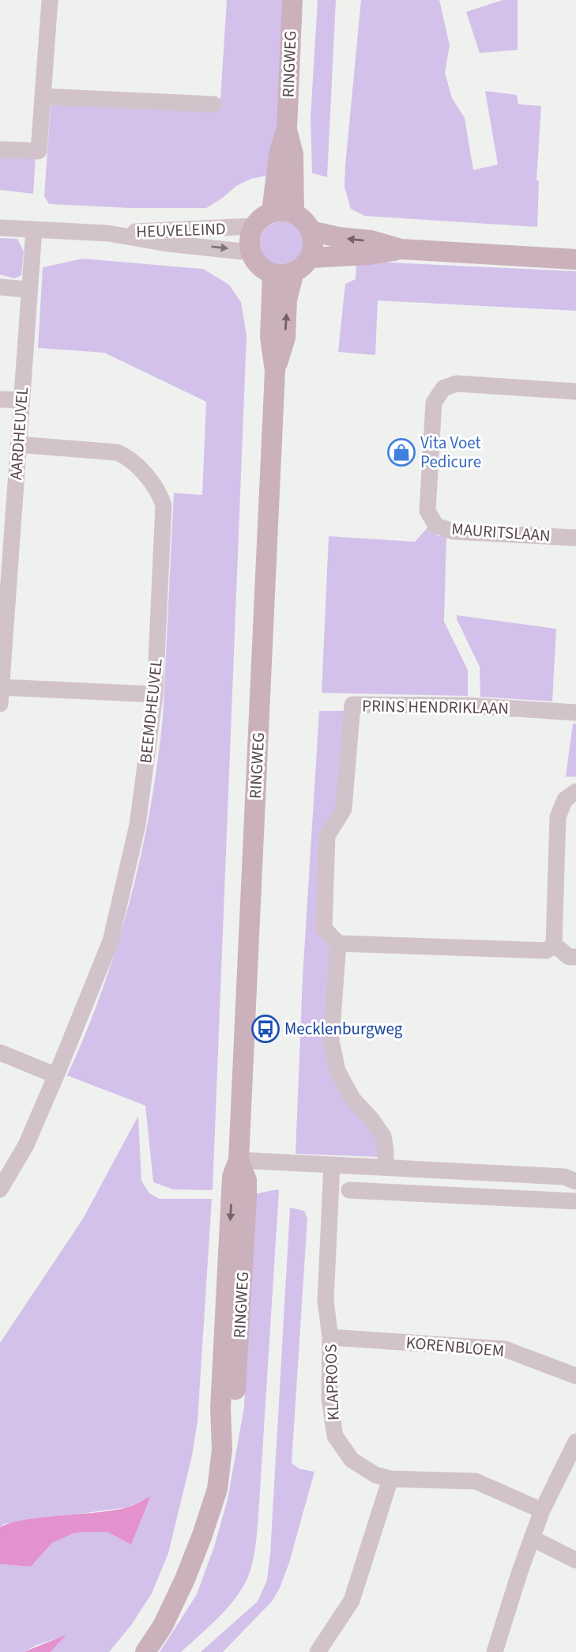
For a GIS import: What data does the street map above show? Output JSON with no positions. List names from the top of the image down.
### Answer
{
  "streets": {
    "main road": ["RINGWEG"],
    "street": [
      "HEUVELEIND",
      "AARDHEUVEL",
      "MAURITSLAAN",
      "PRINS HENDRIKLAAN",
      "BEEMDHEUVEL",
      "KORENBLOEM",
      "KLAPROOS"
    ]
  },
  "crossings": [
    ["RINGWEG", "HEUVELEIND"],
    ["HEUVELEIND", "AARDHEUVEL"],
    ["AARDHEUVEL", "BEEMDHEUVEL"],
    ["KORENBLOEM", "KLAPROOS"]
  ],
  "places": {
    "shop": ["Vita Voet Pedicure"],
    "bus stop": ["Mecklenburgweg"]
  }
}
